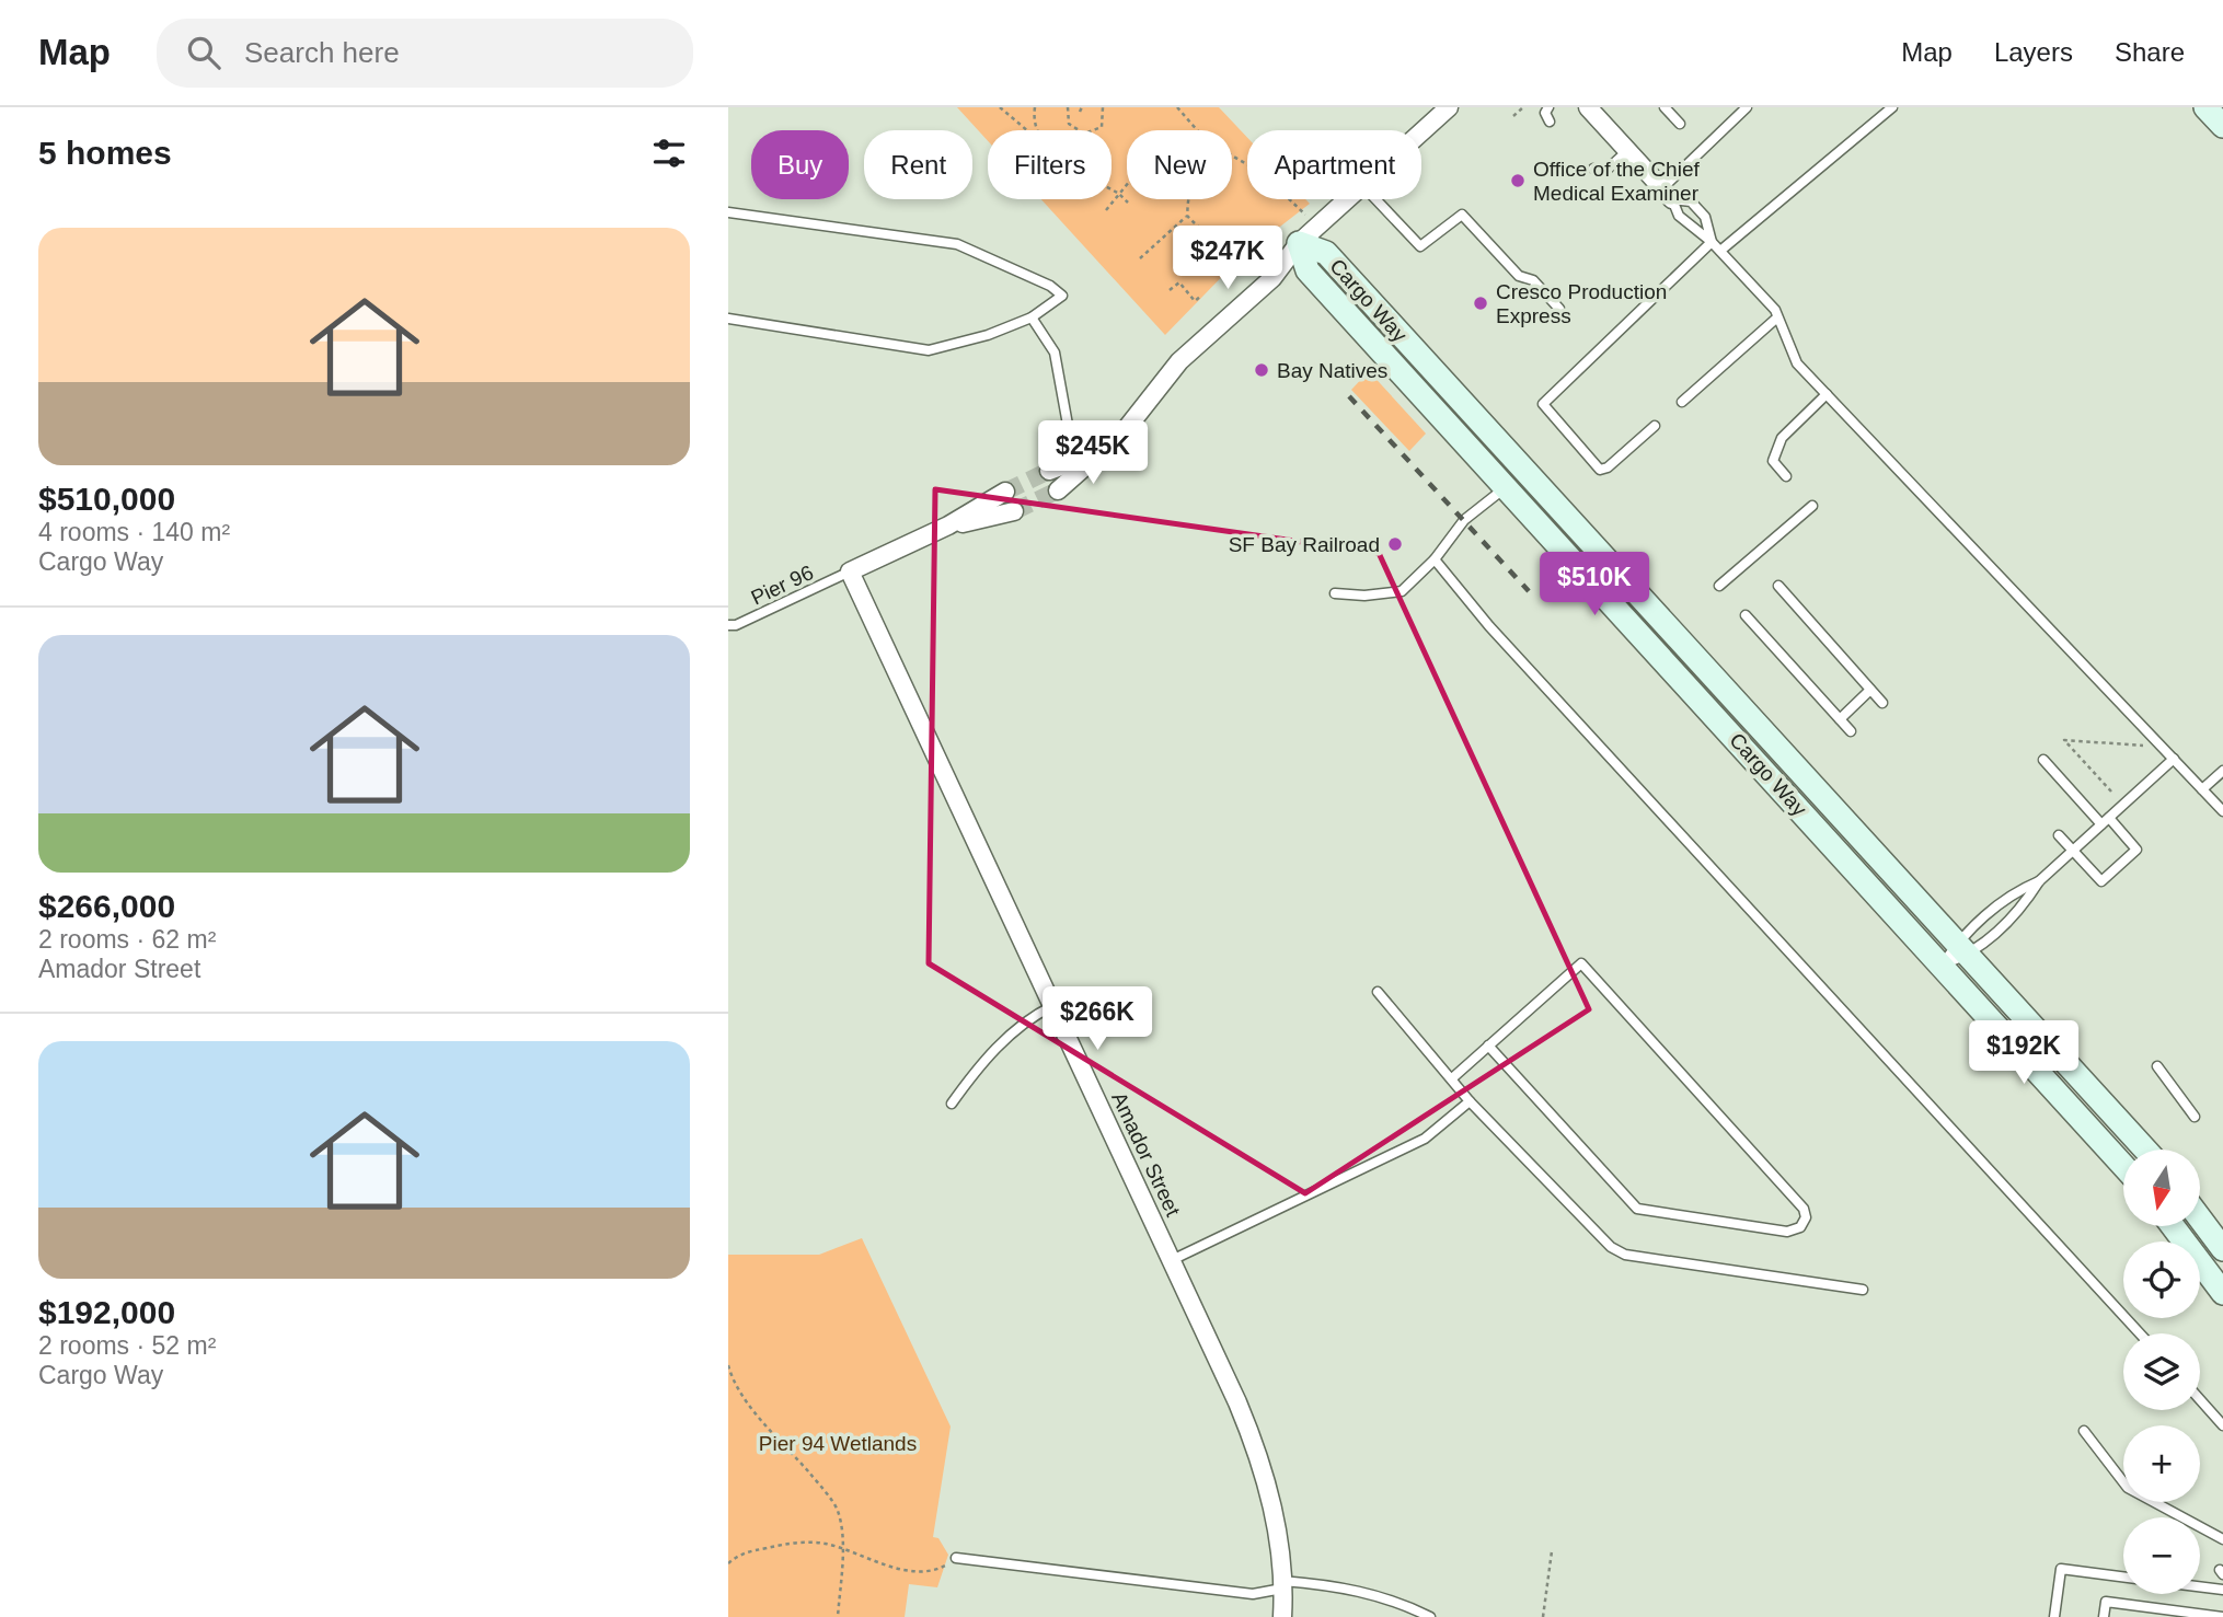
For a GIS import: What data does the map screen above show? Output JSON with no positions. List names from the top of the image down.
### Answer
{
  "streets": {
    "main road": ["Cargo Way"],
    "street": ["Amador Street"],
    "lane": ["Pier 96"]
  },
  "crossings": [
    ["Pier 96", "Amador Street"]
  ],
  "parks": ["Pier 94 Wetlands"],
  "places": [
    "Office of the Chief Medical Examiner",
    "Cresco Production Express",
    "Bay Natives",
    "SF Bay Railroad"
  ],
  "north": "bottom",
  "page": {
    "header": "Map",
    "search": "Search here",
    "nav": ["Map", "Layers", "Share"],
    "heading": "5 homes",
    "chip": [
      "Buy",
      "Rent",
      "Filters",
      "New",
      "Apartment"
    ],
    "list": [
      {
        "name": "$510,000",
        "note": "4 rooms · 140 m² · Cargo Way"
      },
      {
        "name": "$266,000",
        "note": "2 rooms · 62 m² · Amador Street"
      },
      {
        "name": "$192,000",
        "note": "2 rooms · 52 m² · Cargo Way"
      }
    ],
    "price": [
      "$247K",
      "$245K",
      "$510K",
      "$266K",
      "$192K"
    ],
    "map_buttons": ["+", "−"]
  }
}
